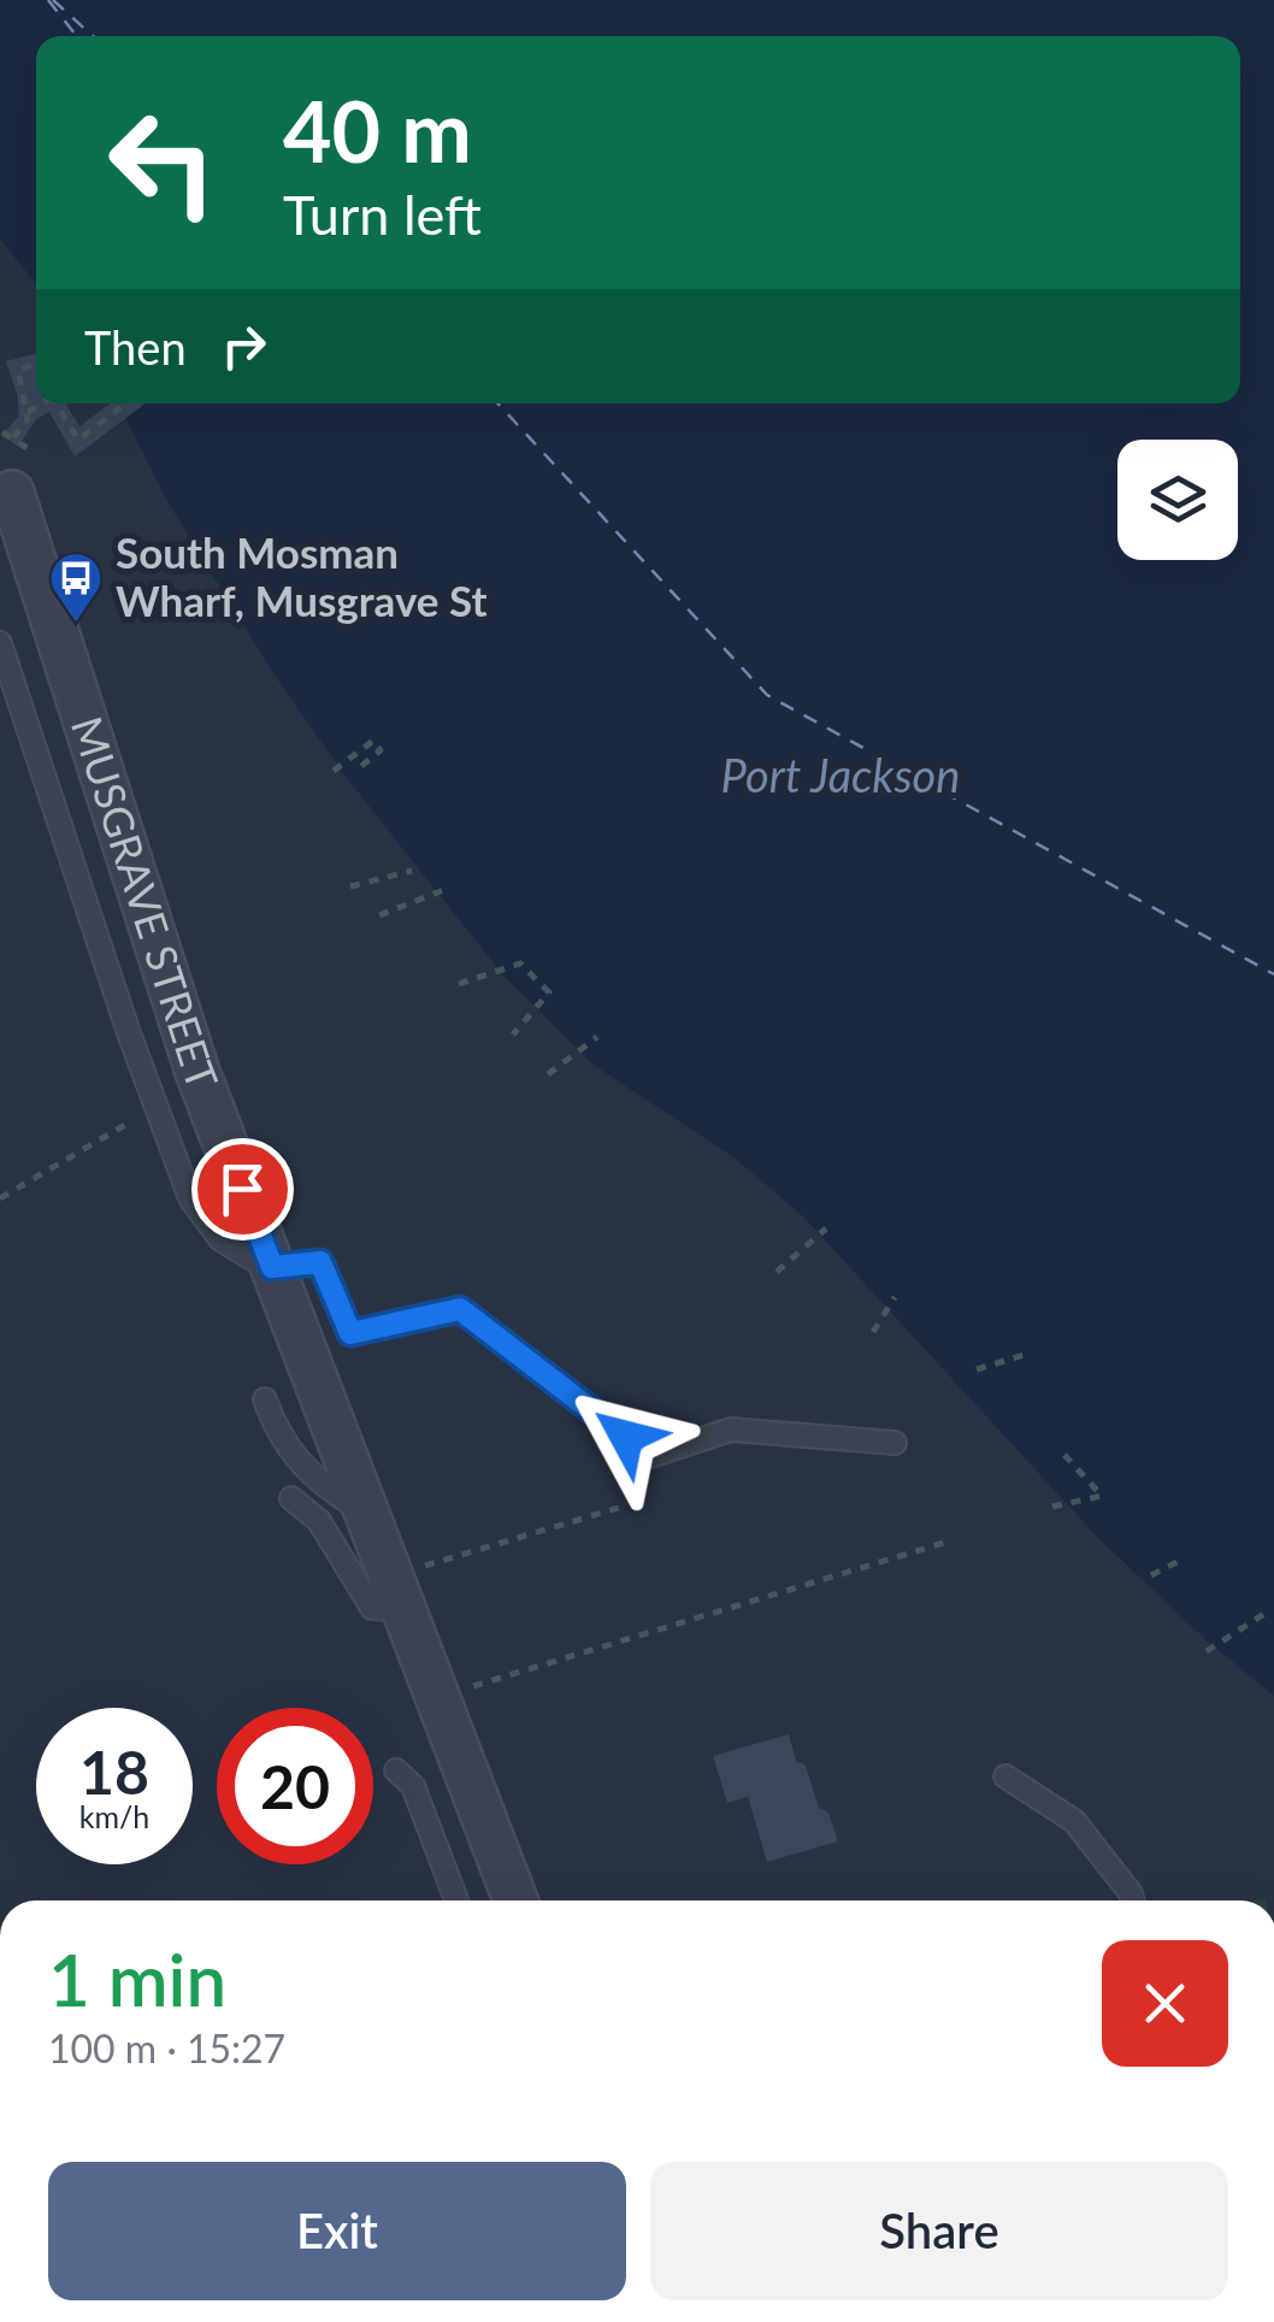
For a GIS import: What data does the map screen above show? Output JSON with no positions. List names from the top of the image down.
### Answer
{
  "streets": {
    "street": ["MUSGRAVE STREET"]
  },
  "water": ["Port Jackson"],
  "places": {
    "bus stop": ["South Mosman Wharf, Musgrave St"]
  },
  "page": {
    "turn": ["40 m", "Turn left"],
    "then": "Then",
    "speed": "18 km/h",
    "limit": "20",
    "heading": ["1 min", "100 m · 15:27"],
    "buttons": ["Exit", "Share"]
  }
}
